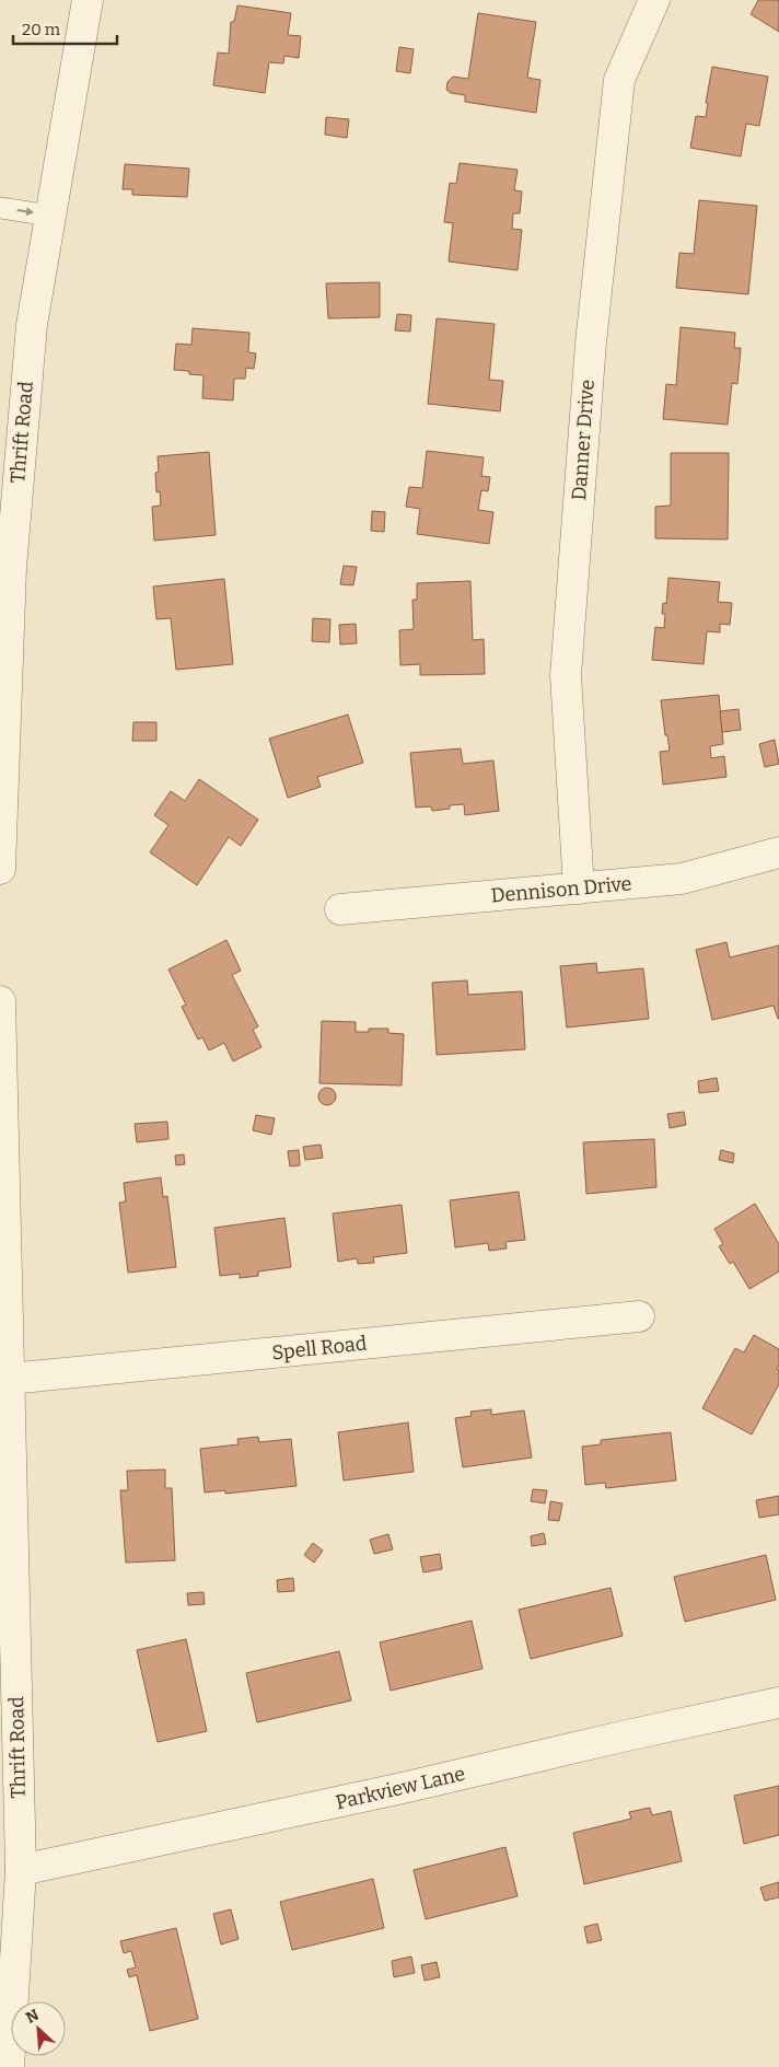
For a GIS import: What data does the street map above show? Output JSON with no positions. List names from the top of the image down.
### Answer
{
  "streets": {
    "street": [
      "Thrift Road",
      "Danner Drive",
      "Dennison Drive",
      "Spell Road",
      "Parkview Lane"
    ]
  },
  "crossings": [
    ["Thrift Road", "Spell Road"],
    ["Thrift Road", "Parkview Lane"],
    ["Danner Drive", "Dennison Drive"]
  ],
  "scale_bar": "20 m",
  "north": "top left"
}
